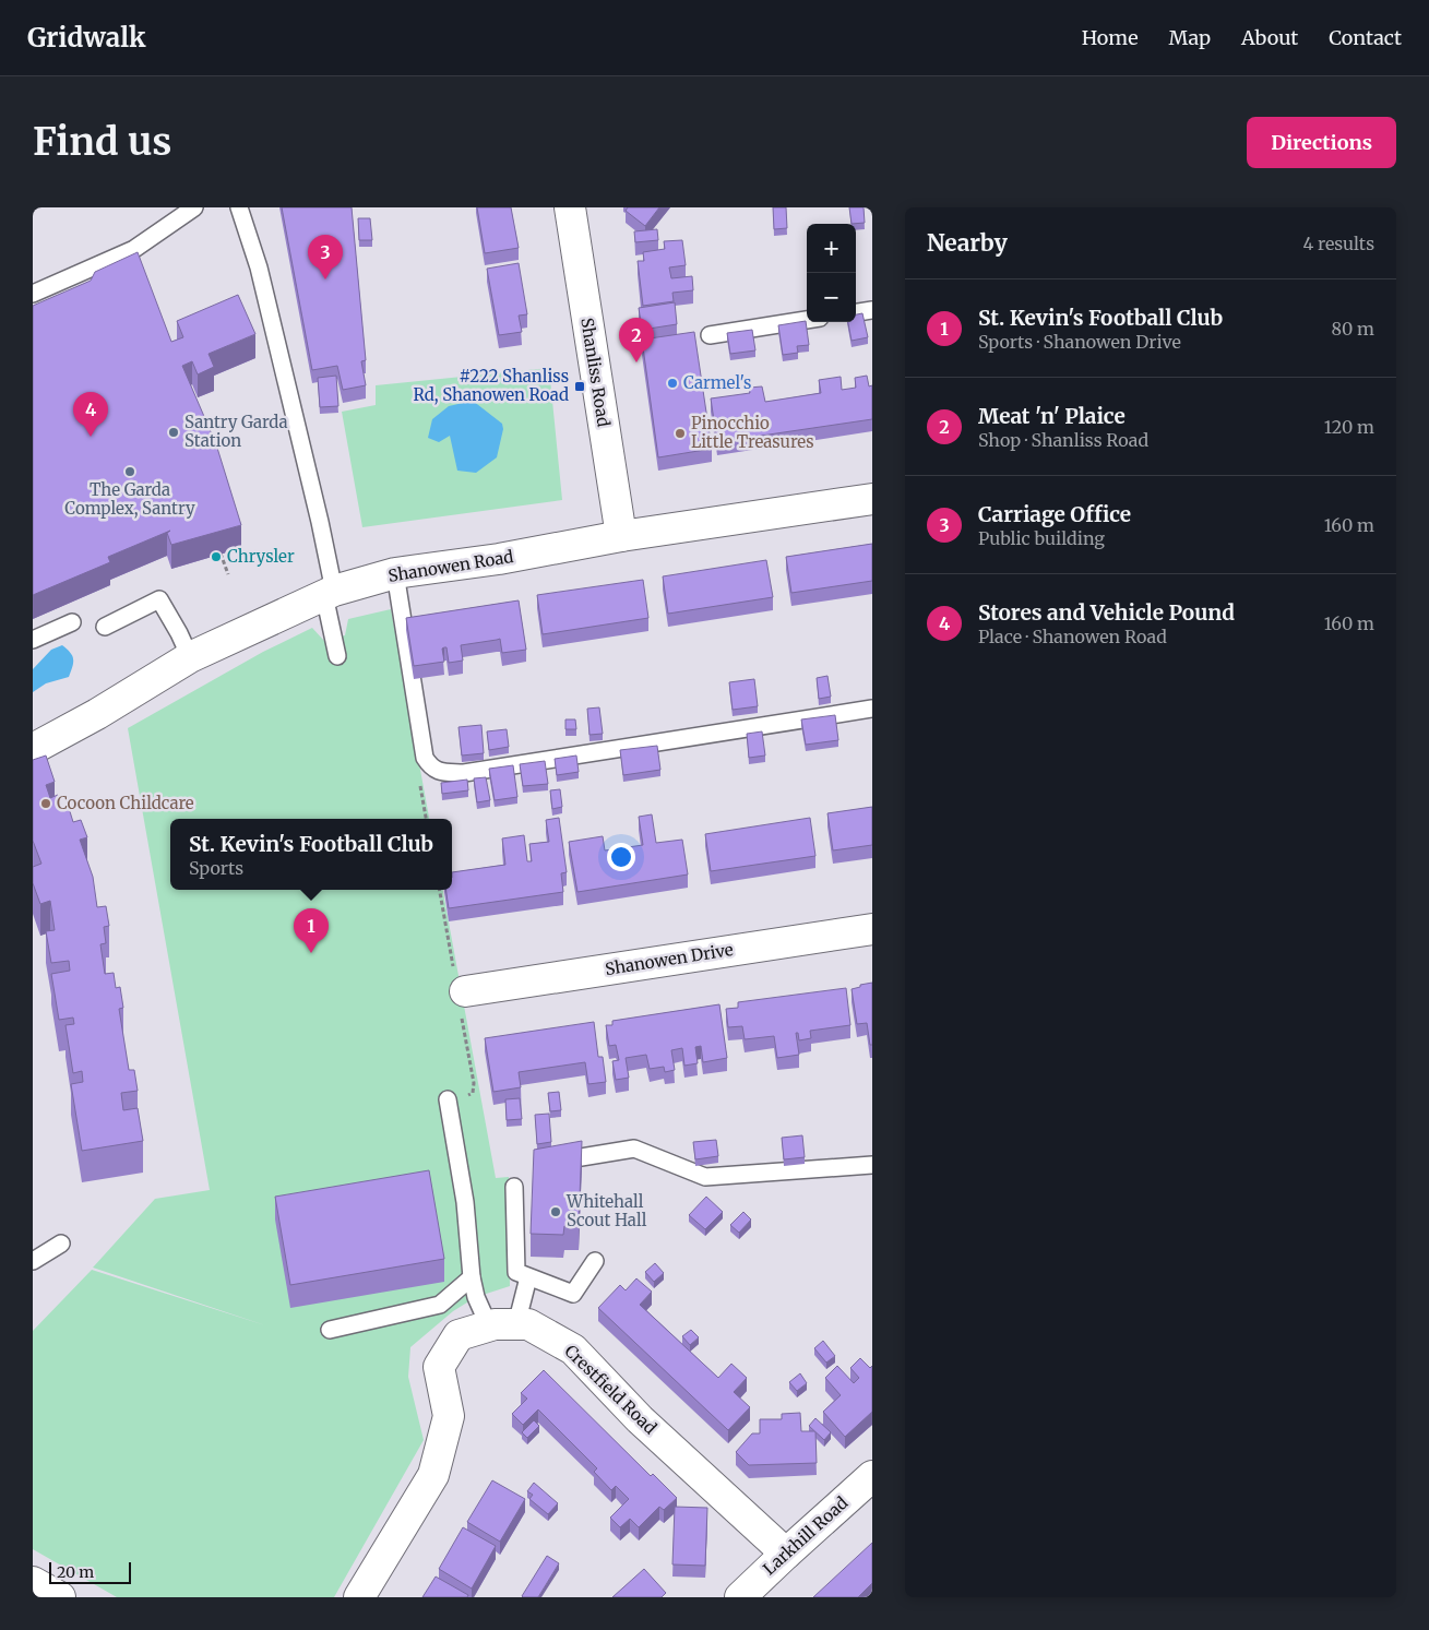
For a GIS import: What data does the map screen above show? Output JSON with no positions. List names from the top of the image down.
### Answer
{
  "streets": {
    "street": [
      "Shanliss Road",
      "Shanowen Road",
      "Shanowen Drive",
      "Crestfield Road",
      "Larkhill Road"
    ]
  },
  "crossings": [
    ["Shanliss Road", "Shanowen Road"],
    ["Crestfield Road", "Larkhill Road"]
  ],
  "places": {
    "other": [
      "Carmel's",
      "Santry Garda Station",
      "Pinocchio Little Treasures",
      "The Garda Complex, Santry",
      "Chrysler",
      "Cocoon Childcare",
      "Whitehall Scout Hall"
    ],
    "transit": ["#222 Shanliss Rd, Shanowen Road"]
  },
  "scale_bar": "20 m",
  "page": {
    "header": "Gridwalk",
    "nav": [
      "Home",
      "Map",
      "About",
      "Contact"
    ],
    "buttons": "Directions",
    "title": "Find us",
    "heading": ["Nearby", "4 results"],
    "map_buttons": ["+", "−"],
    "pins": [
      "3",
      "2",
      "4",
      "1"
    ],
    "list": [
      {
        "mark": "1",
        "name": "St. Kevin's Football Club",
        "note": "Sports · Shanowen Drive",
        "value": "80 m"
      },
      {
        "mark": "2",
        "name": "Meat 'n' Plaice",
        "note": "Shop · Shanliss Road",
        "value": "120 m"
      },
      {
        "mark": "3",
        "name": "Carriage Office",
        "note": "Public building",
        "value": "160 m"
      },
      {
        "mark": "4",
        "name": "Stores and Vehicle Pound",
        "note": "Place · Shanowen Road",
        "value": "160 m"
      }
    ],
    "popup": ["St. Kevin's Football Club", "Sports"],
    "scale": "20 m"
  }
}
